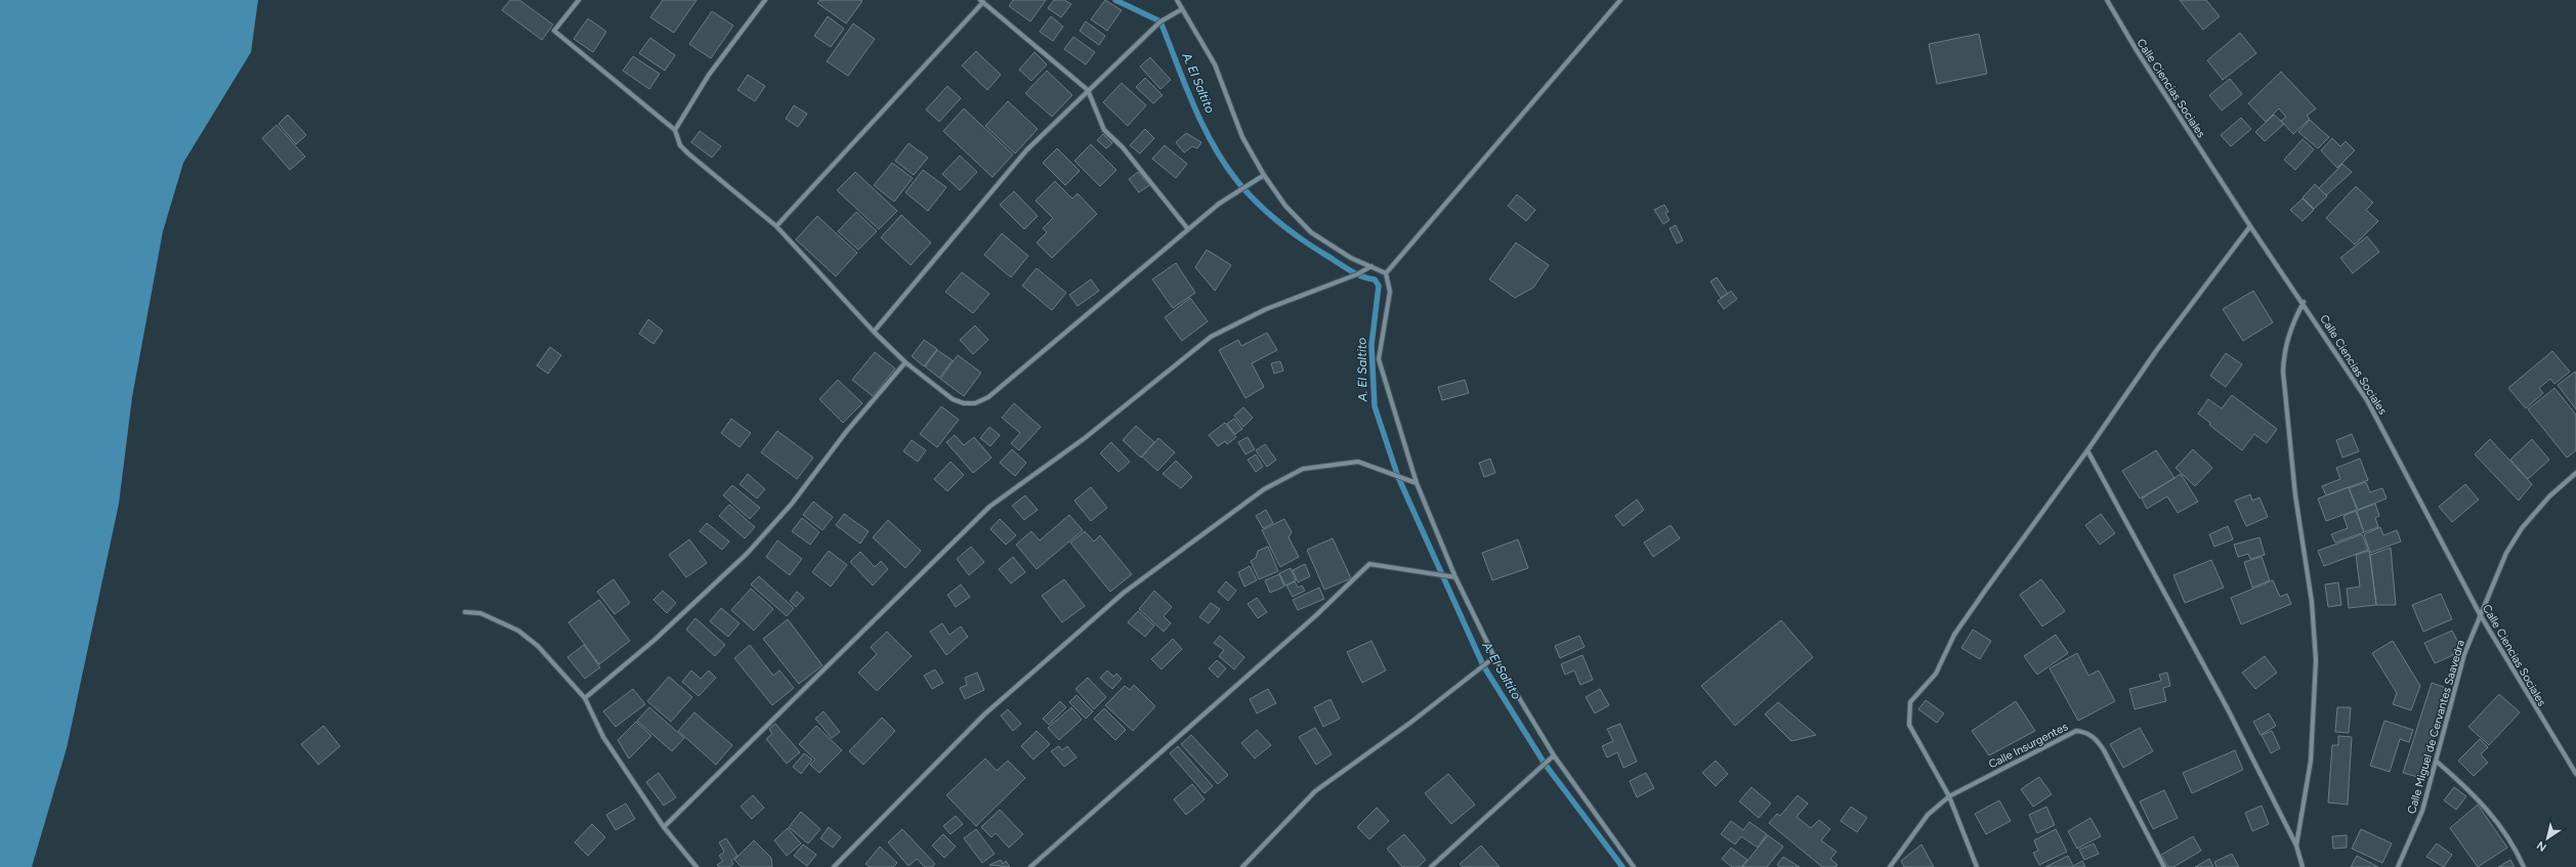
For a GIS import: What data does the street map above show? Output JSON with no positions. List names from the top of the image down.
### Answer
{
  "streets": {
    "street": ["Calle Ciencias Sociales", "Calle Miguel de Cervantes Saavedra", "Calle Insurgentes"]
  },
  "crossings": [
    ["Calle Ciencias Sociales", "Calle Miguel de Cervantes Saavedra"]
  ],
  "water": ["A. El Saltito"],
  "north": "bottom left"
}
